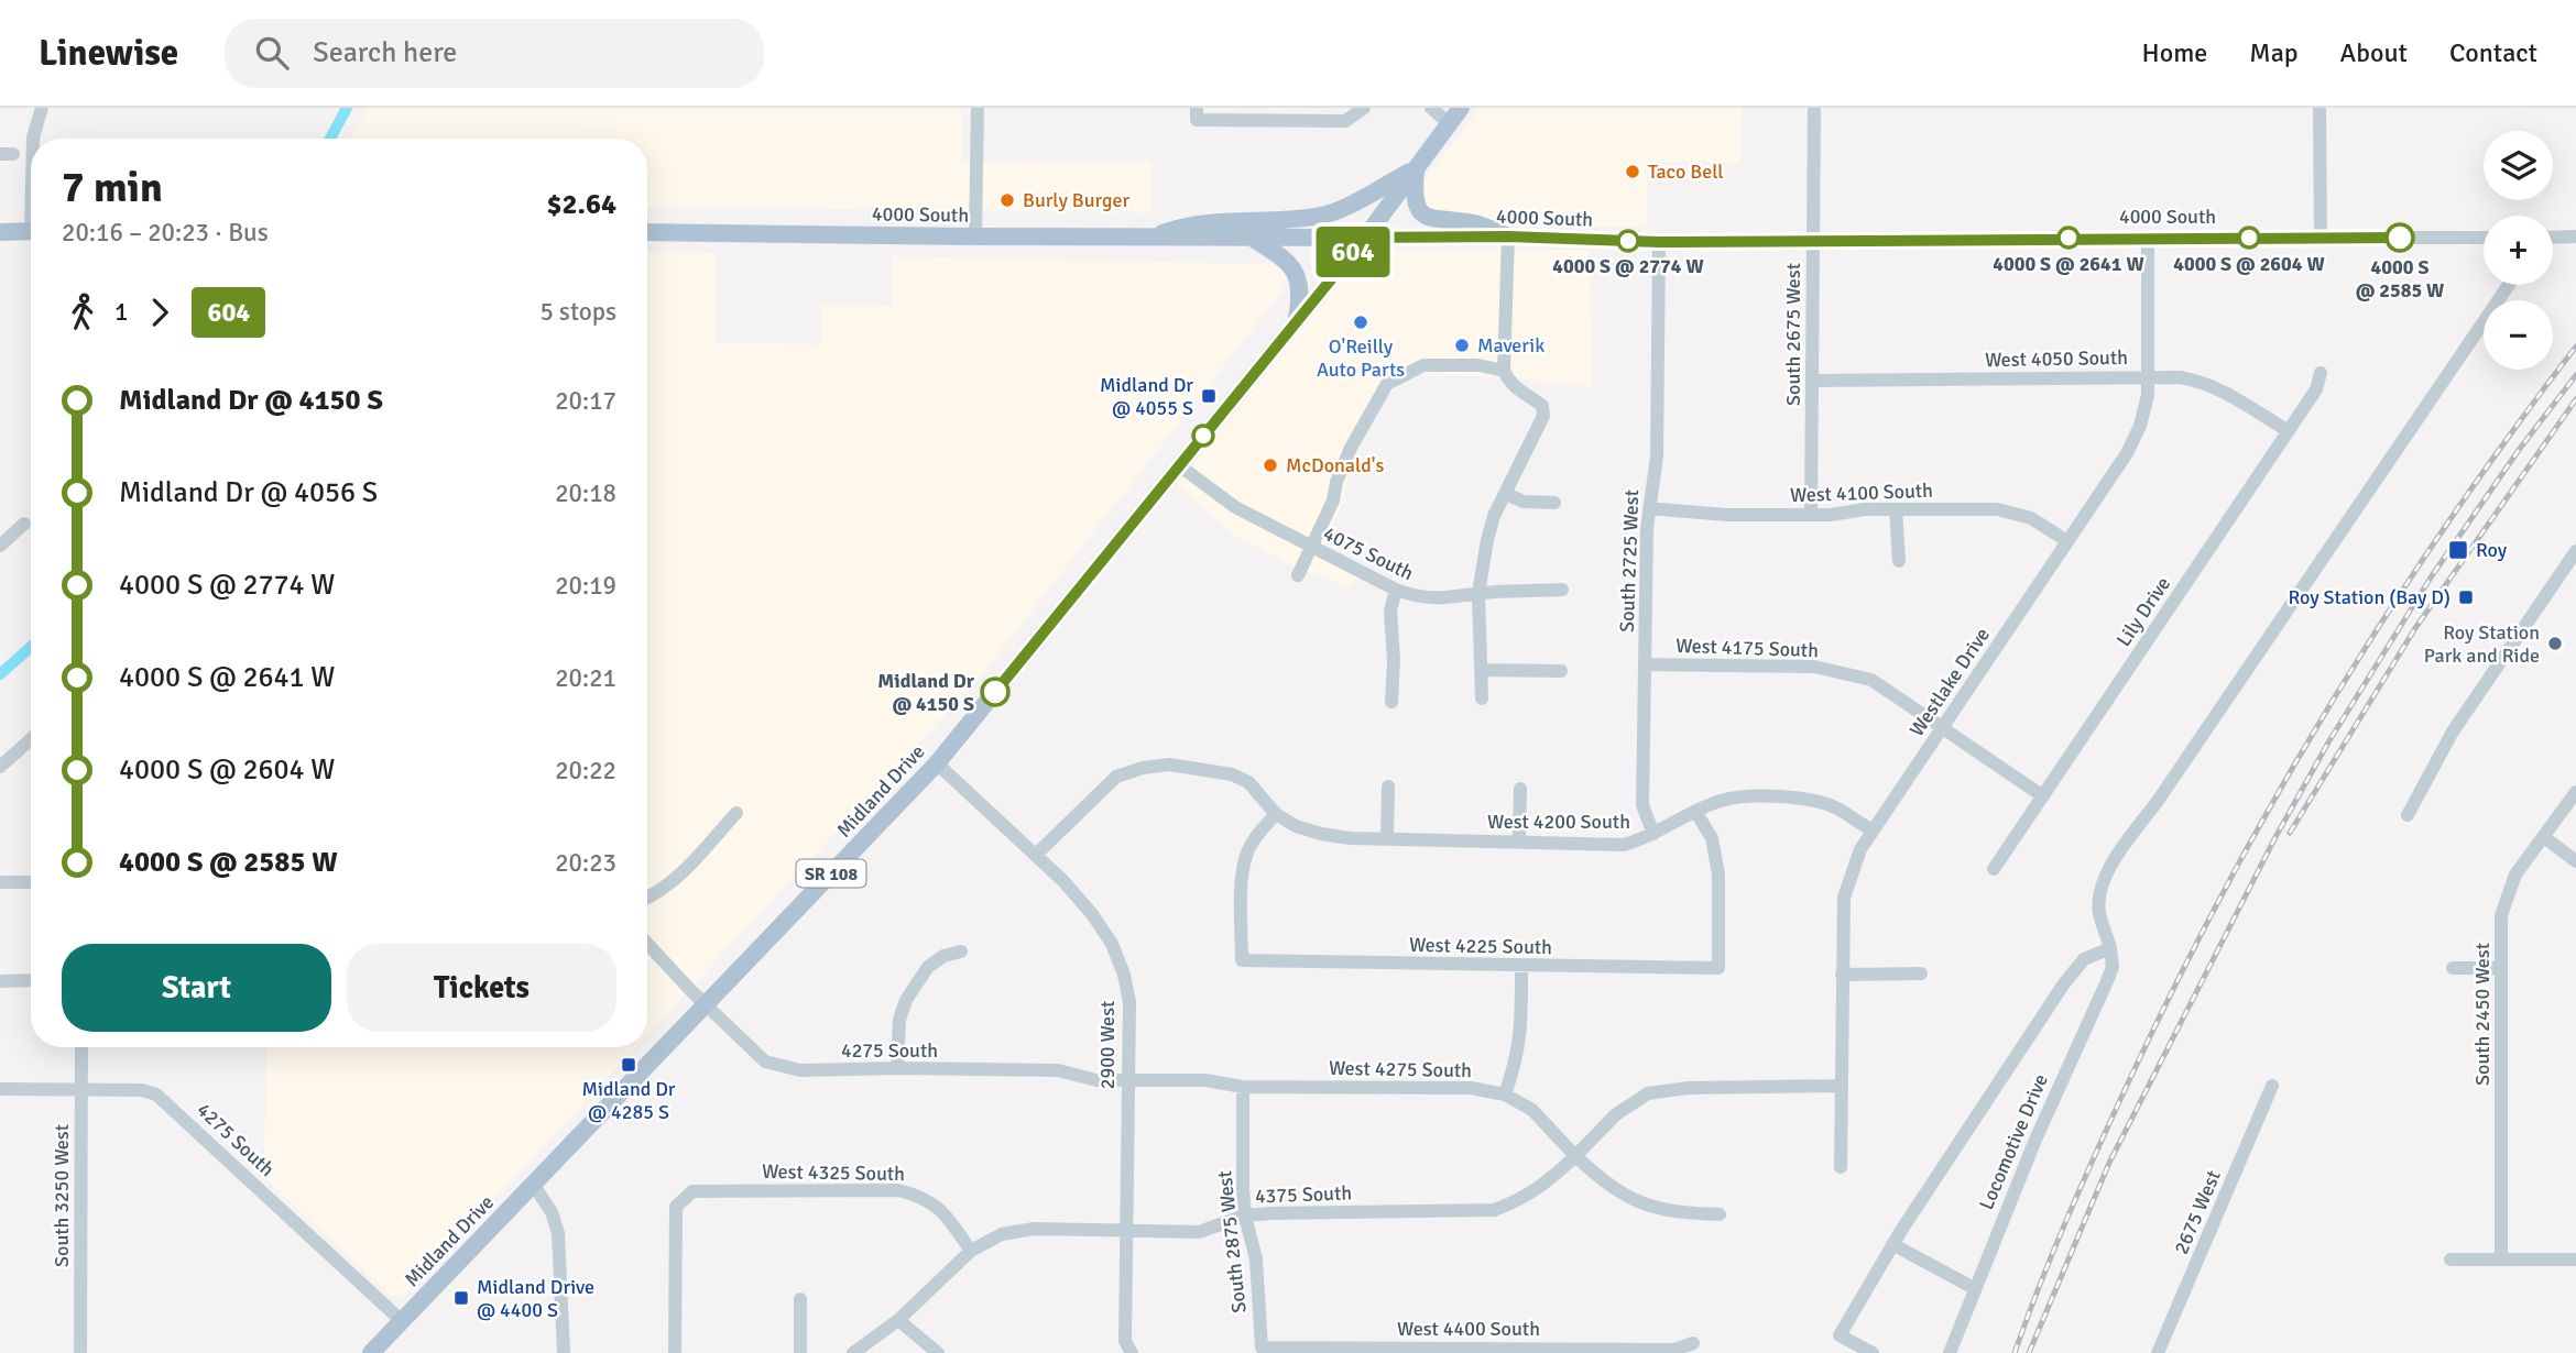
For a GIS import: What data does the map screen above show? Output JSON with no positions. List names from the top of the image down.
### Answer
{
  "streets": {
    "main road": ["4000 South", "Midland Drive", "SR 108"],
    "street": [
      "South 2675 West",
      "West 4050 South",
      "West 4100 South",
      "4075 South",
      "South 2725 West",
      "Lily Drive",
      "West 4175 South",
      "Westlake Drive",
      "West 4200 South",
      "West 4225 South",
      "South 2450 West",
      "2900 West",
      "4275 South",
      "West 4275 South",
      "Locomotive Drive",
      "West 4325 South",
      "4375 South",
      "South 3250 West",
      "2675 West",
      "South 2875 West",
      "West 4400 South"
    ]
  },
  "crossings": [
    ["4000 South", "South 2675 West"],
    ["4000 South", "South 2725 West"],
    ["4000 South", "Westlake Drive"],
    ["4000 South", "Midland Drive"],
    ["South 2675 West", "West 4050 South"],
    ["South 2675 West", "West 4100 South"],
    ["West 4050 South", "Lily Drive"],
    ["West 4050 South", "Westlake Drive"],
    ["West 4100 South", "South 2725 West"],
    ["West 4100 South", "Westlake Drive"],
    ["4075 South", "Midland Drive"],
    ["South 2725 West", "West 4175 South"],
    ["South 2725 West", "West 4200 South"],
    ["Lily Drive", "West 4175 South"],
    ["West 4175 South", "Westlake Drive"],
    ["Westlake Drive", "West 4200 South"],
    ["Midland Drive", "2900 West"],
    ["Midland Drive", "4275 South"],
    ["West 4200 South", "West 4225 South"],
    ["West 4200 South", "2900 West"],
    ["2900 West", "West 4275 South"],
    ["2900 West", "4375 South"],
    ["4275 South", "West 4275 South"],
    ["4275 South", "South 3250 West"],
    ["West 4275 South", "4375 South"],
    ["West 4275 South", "South 2875 West"],
    ["West 4325 South", "4375 South"],
    ["4375 South", "South 2875 West"],
    ["South 2875 West", "West 4400 South"]
  ],
  "places": {
    "other": [
      "Taco Bell",
      "Burly Burger",
      "4000 S @ 2641 W",
      "4000 S @ 2604 W",
      "4000 S @ 2585 W",
      "4000 S @ 2774 W",
      "O'Reilly Auto Parts",
      "Maverik",
      "McDonald's",
      "Roy Station Park and Ride",
      "Midland Dr @ 4150 S"
    ],
    "transit": [
      "Midland Dr @ 4055 S",
      "Roy",
      "Roy Station (Bay D)",
      "Midland Dr @ 4285 S",
      "Midland Drive @ 4400 S"
    ]
  },
  "lines": ["bus line 604"],
  "page": {
    "header": "Linewise",
    "search": "Search here",
    "nav": [
      "Home",
      "Map",
      "About",
      "Contact"
    ],
    "on_map": "604",
    "map_buttons": ["+", "−"],
    "heading": ["7 min", "20:16 – 20:23 · Bus", "$2.64"],
    "legs": ["1", "604", "5 stops"],
    "list": [
      {
        "name": "Midland Dr @ 4150 S",
        "value": "20:17"
      },
      {
        "name": "Midland Dr @ 4056 S",
        "value": "20:18"
      },
      {
        "name": "4000 S @ 2774 W",
        "value": "20:19"
      },
      {
        "name": "4000 S @ 2641 W",
        "value": "20:21"
      },
      {
        "name": "4000 S @ 2604 W",
        "value": "20:22"
      },
      {
        "name": "4000 S @ 2585 W",
        "value": "20:23"
      }
    ],
    "buttons": ["Start", "Tickets"]
  }
}
